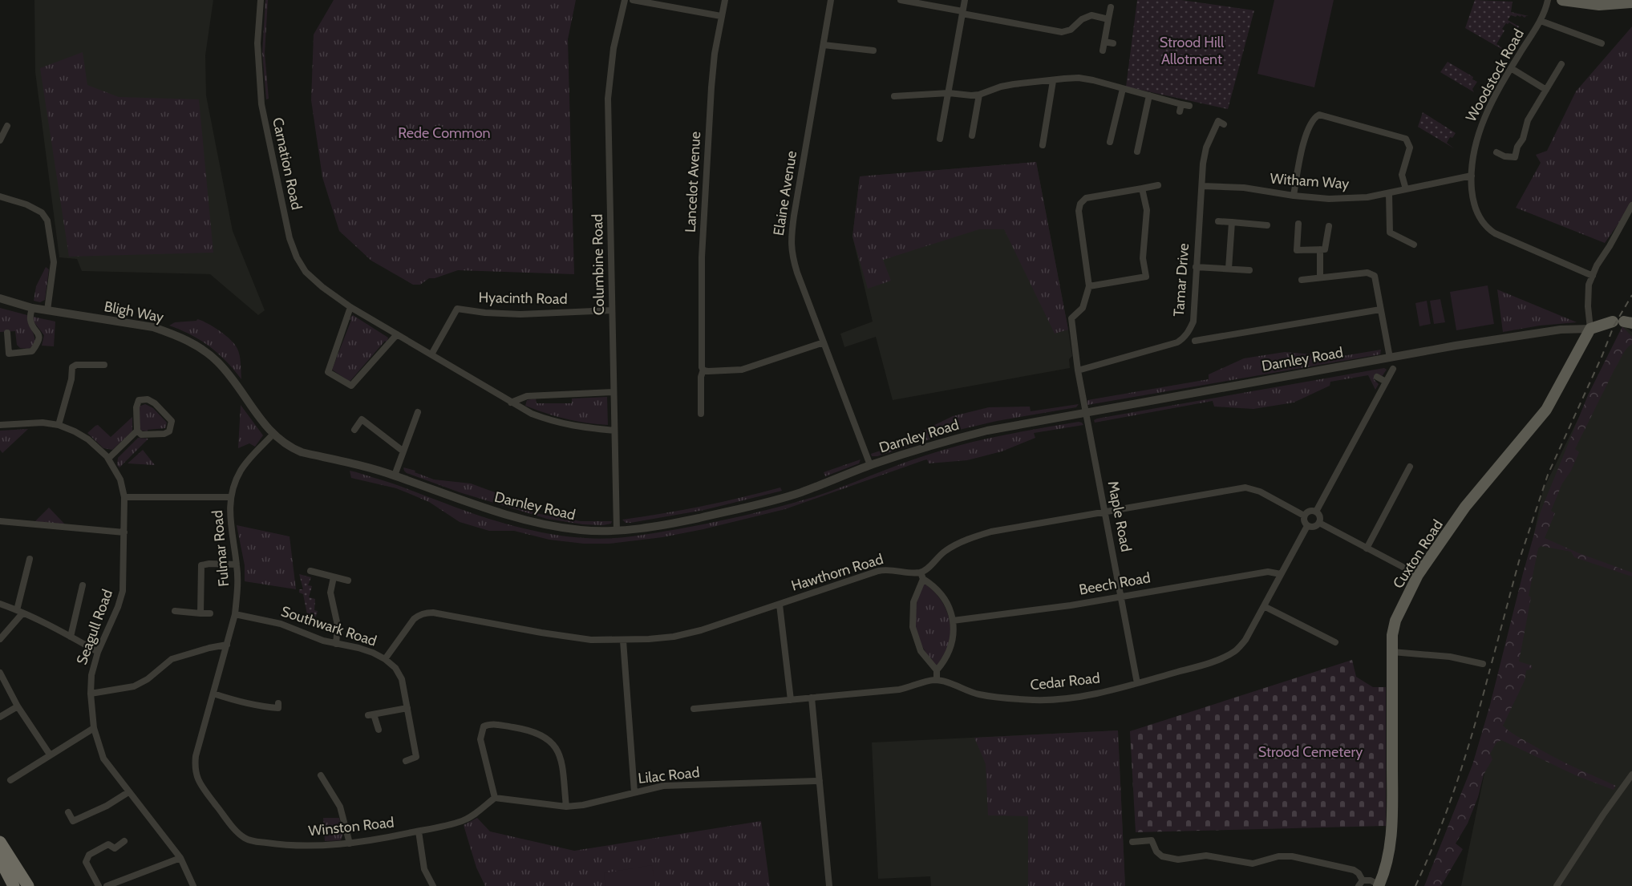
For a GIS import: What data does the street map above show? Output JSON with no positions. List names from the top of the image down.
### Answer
{
  "streets": {
    "main road": ["Cuxton Road"],
    "street": [
      "Woodstock Road",
      "Carnation Road",
      "Witham Way",
      "Lancelot Avenue",
      "Elaine Avenue",
      "Columbine Road",
      "Tamar Drive",
      "Hyacinth Road",
      "Bligh Way",
      "Darnley Road",
      "Maple Road",
      "Fulmar Road",
      "Hawthorn Road",
      "Beech Road",
      "Southwark Road",
      "Seagull Road",
      "Cedar Road",
      "Lilac Road",
      "Winston Road"
    ]
  },
  "crossings": [
    ["Woodstock Road", "Witham Way"],
    ["Carnation Road", "Columbine Road"],
    ["Carnation Road", "Hyacinth Road"],
    ["Witham Way", "Tamar Drive"],
    ["Elaine Avenue", "Darnley Road"],
    ["Columbine Road", "Hyacinth Road"],
    ["Columbine Road", "Darnley Road"],
    ["Tamar Drive", "Maple Road"],
    ["Bligh Way", "Darnley Road"],
    ["Bligh Way", "Fulmar Road"],
    ["Darnley Road", "Maple Road"],
    ["Darnley Road", "Fulmar Road"],
    ["Darnley Road", "Cuxton Road"],
    ["Maple Road", "Beech Road"],
    ["Maple Road", "Cedar Road"],
    ["Fulmar Road", "Southwark Road"],
    ["Fulmar Road", "Winston Road"],
    ["Hawthorn Road", "Southwark Road"],
    ["Beech Road", "Cedar Road"],
    ["Lilac Road", "Winston Road"]
  ],
  "parks": ["Strood Hill Allotment", "Rede Common", "Strood Cemetery"]
}
